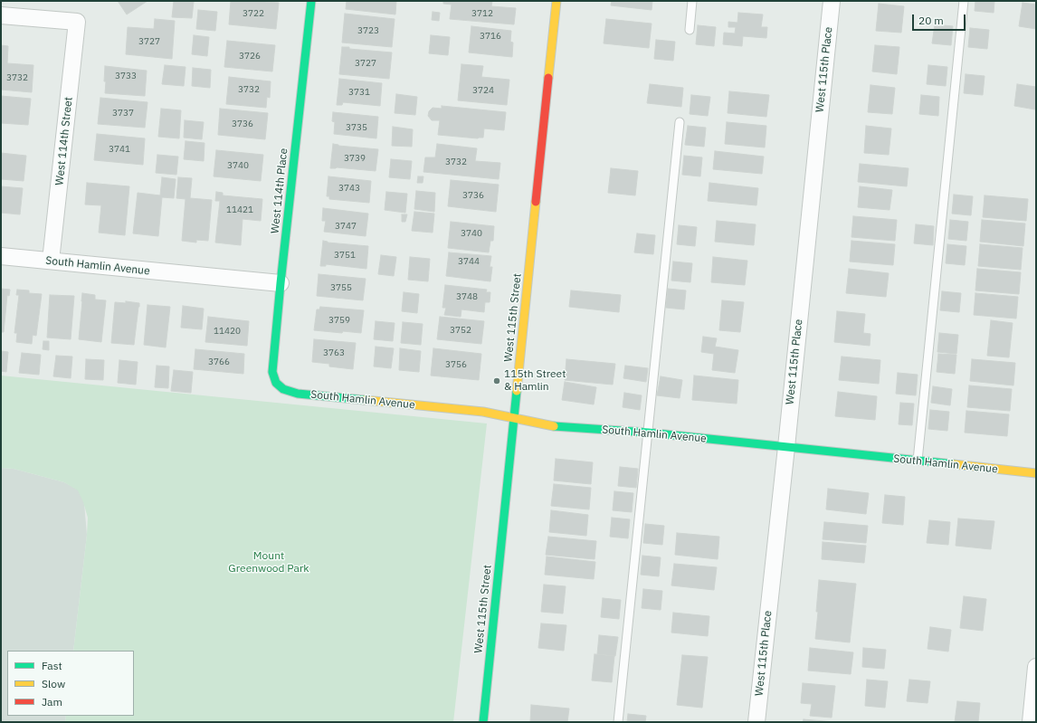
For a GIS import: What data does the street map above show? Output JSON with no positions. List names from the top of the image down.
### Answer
{
  "streets": {
    "street": [
      "West 115th Place",
      "West 114th Street",
      "West 114th Place",
      "South Hamlin Avenue",
      "West 115th Street"
    ]
  },
  "crossings": [
    ["West 115th Place", "South Hamlin Avenue"],
    ["West 114th Street", "South Hamlin Avenue"],
    ["West 114th Place", "South Hamlin Avenue"],
    ["South Hamlin Avenue", "West 115th Street"]
  ],
  "parks": ["Mount Greenwood Park"],
  "places": ["115th Street & Hamlin"],
  "house_numbers": [
    "3722",
    "3712",
    "3723",
    "3716",
    "3727",
    "3726",
    "3727",
    "3733",
    "3732",
    "3732",
    "3724",
    "3731",
    "3737",
    "3736",
    "3735",
    "3741",
    "3739",
    "3732",
    "3740",
    "3743",
    "3736",
    "11421",
    "3747",
    "3740",
    "3751",
    "3744",
    "3755",
    "3748",
    "3759",
    "3752",
    "11420",
    "3763",
    "3766",
    "3756"
  ],
  "legend": ["Fast", "Slow", "Jam"],
  "scale_bar": "20 m"
}
